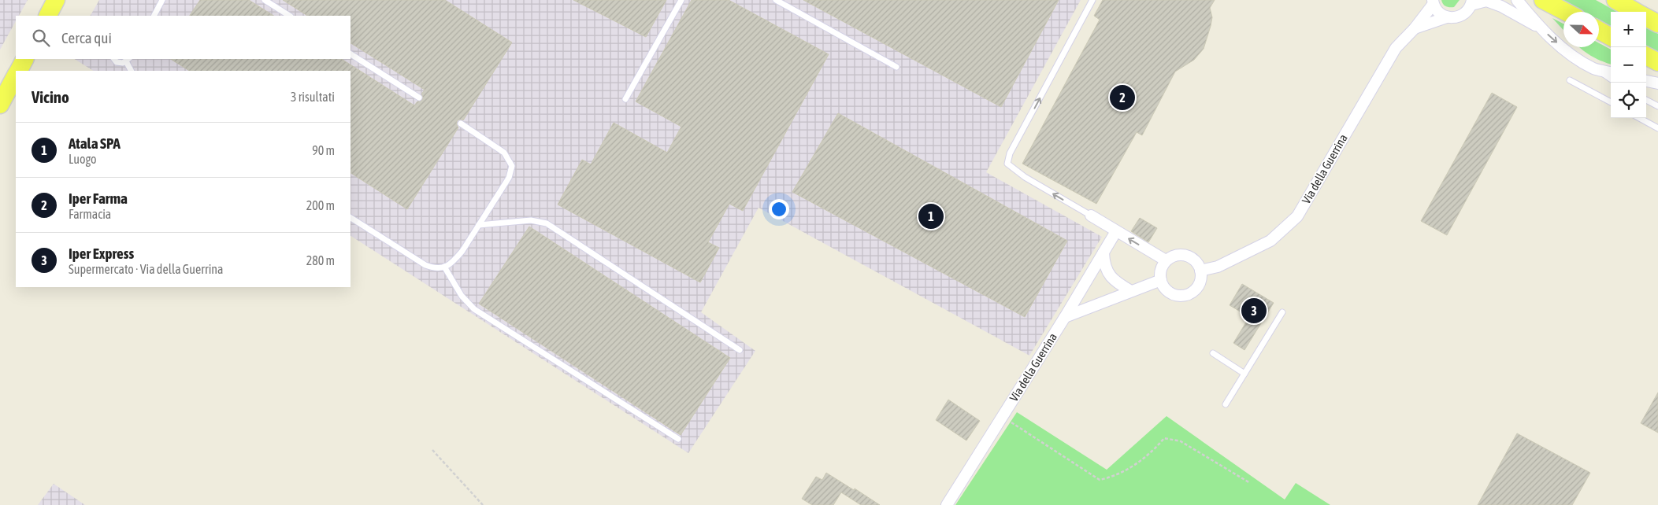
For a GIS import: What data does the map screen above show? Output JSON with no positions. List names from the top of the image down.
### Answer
{
  "streets": {
    "street": ["Via della Guerrina"]
  },
  "north": "right",
  "page": {
    "map_buttons": ["+", "−"],
    "search": "Cerca qui",
    "heading": ["Vicino", "3 risultati"],
    "pins": ["2", "1", "3"],
    "list": [
      {
        "mark": "1",
        "name": "Atala SPA",
        "note": "Luogo",
        "value": "90 m"
      },
      {
        "mark": "2",
        "name": "Iper Farma",
        "note": "Farmacia",
        "value": "200 m"
      },
      {
        "mark": "3",
        "name": "Iper Express",
        "note": "Supermercato · Via della Guerrina",
        "value": "280 m"
      }
    ]
  }
}
